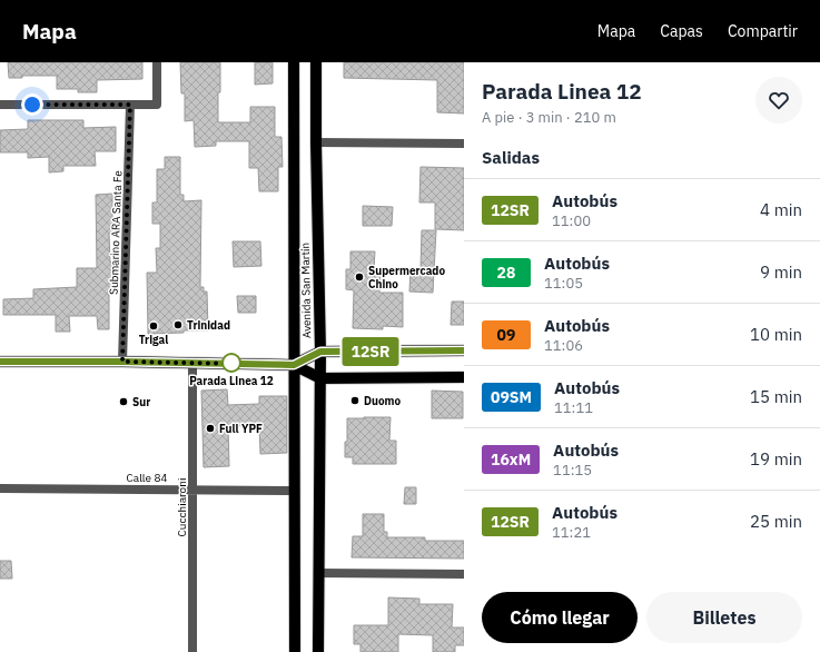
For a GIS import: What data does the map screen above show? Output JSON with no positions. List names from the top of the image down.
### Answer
{
  "streets": {
    "main road": ["Avenida San Martín"],
    "street": ["Submarino ARA Santa Fe", "Calle 84", "Cucchiaroni"]
  },
  "crossings": [
    ["Avenida San Martín", "Calle 84"],
    ["Calle 84", "Cucchiaroni"]
  ],
  "places": [
    "Supermercado Chino",
    "Trinidad",
    "Trigal",
    "Parada Linea 12",
    "Duomo",
    "Sur",
    "Full YPF"
  ],
  "lines": ["bus line 12SR"],
  "page": {
    "header": "Mapa",
    "nav": ["Mapa", "Capas", "Compartir"],
    "on_map": "12SR",
    "heading": [
      ["Parada Linea 12", "A pie · 3 min · 210 m"],
      "Salidas"
    ],
    "list": [
      {
        "mark": "12SR",
        "name": "Autobús",
        "note": "11:00",
        "value": "4 min"
      },
      {
        "mark": "28",
        "name": "Autobús",
        "note": "11:05",
        "value": "9 min"
      },
      {
        "mark": "09",
        "name": "Autobús",
        "note": "11:06",
        "value": "10 min"
      },
      {
        "mark": "09SM",
        "name": "Autobús",
        "note": "11:11",
        "value": "15 min"
      },
      {
        "mark": "16xM",
        "name": "Autobús",
        "note": "11:15",
        "value": "19 min"
      },
      {
        "mark": "12SR",
        "name": "Autobús",
        "note": "11:21",
        "value": "25 min"
      }
    ],
    "buttons": ["Cómo llegar", "Billetes"]
  }
}
